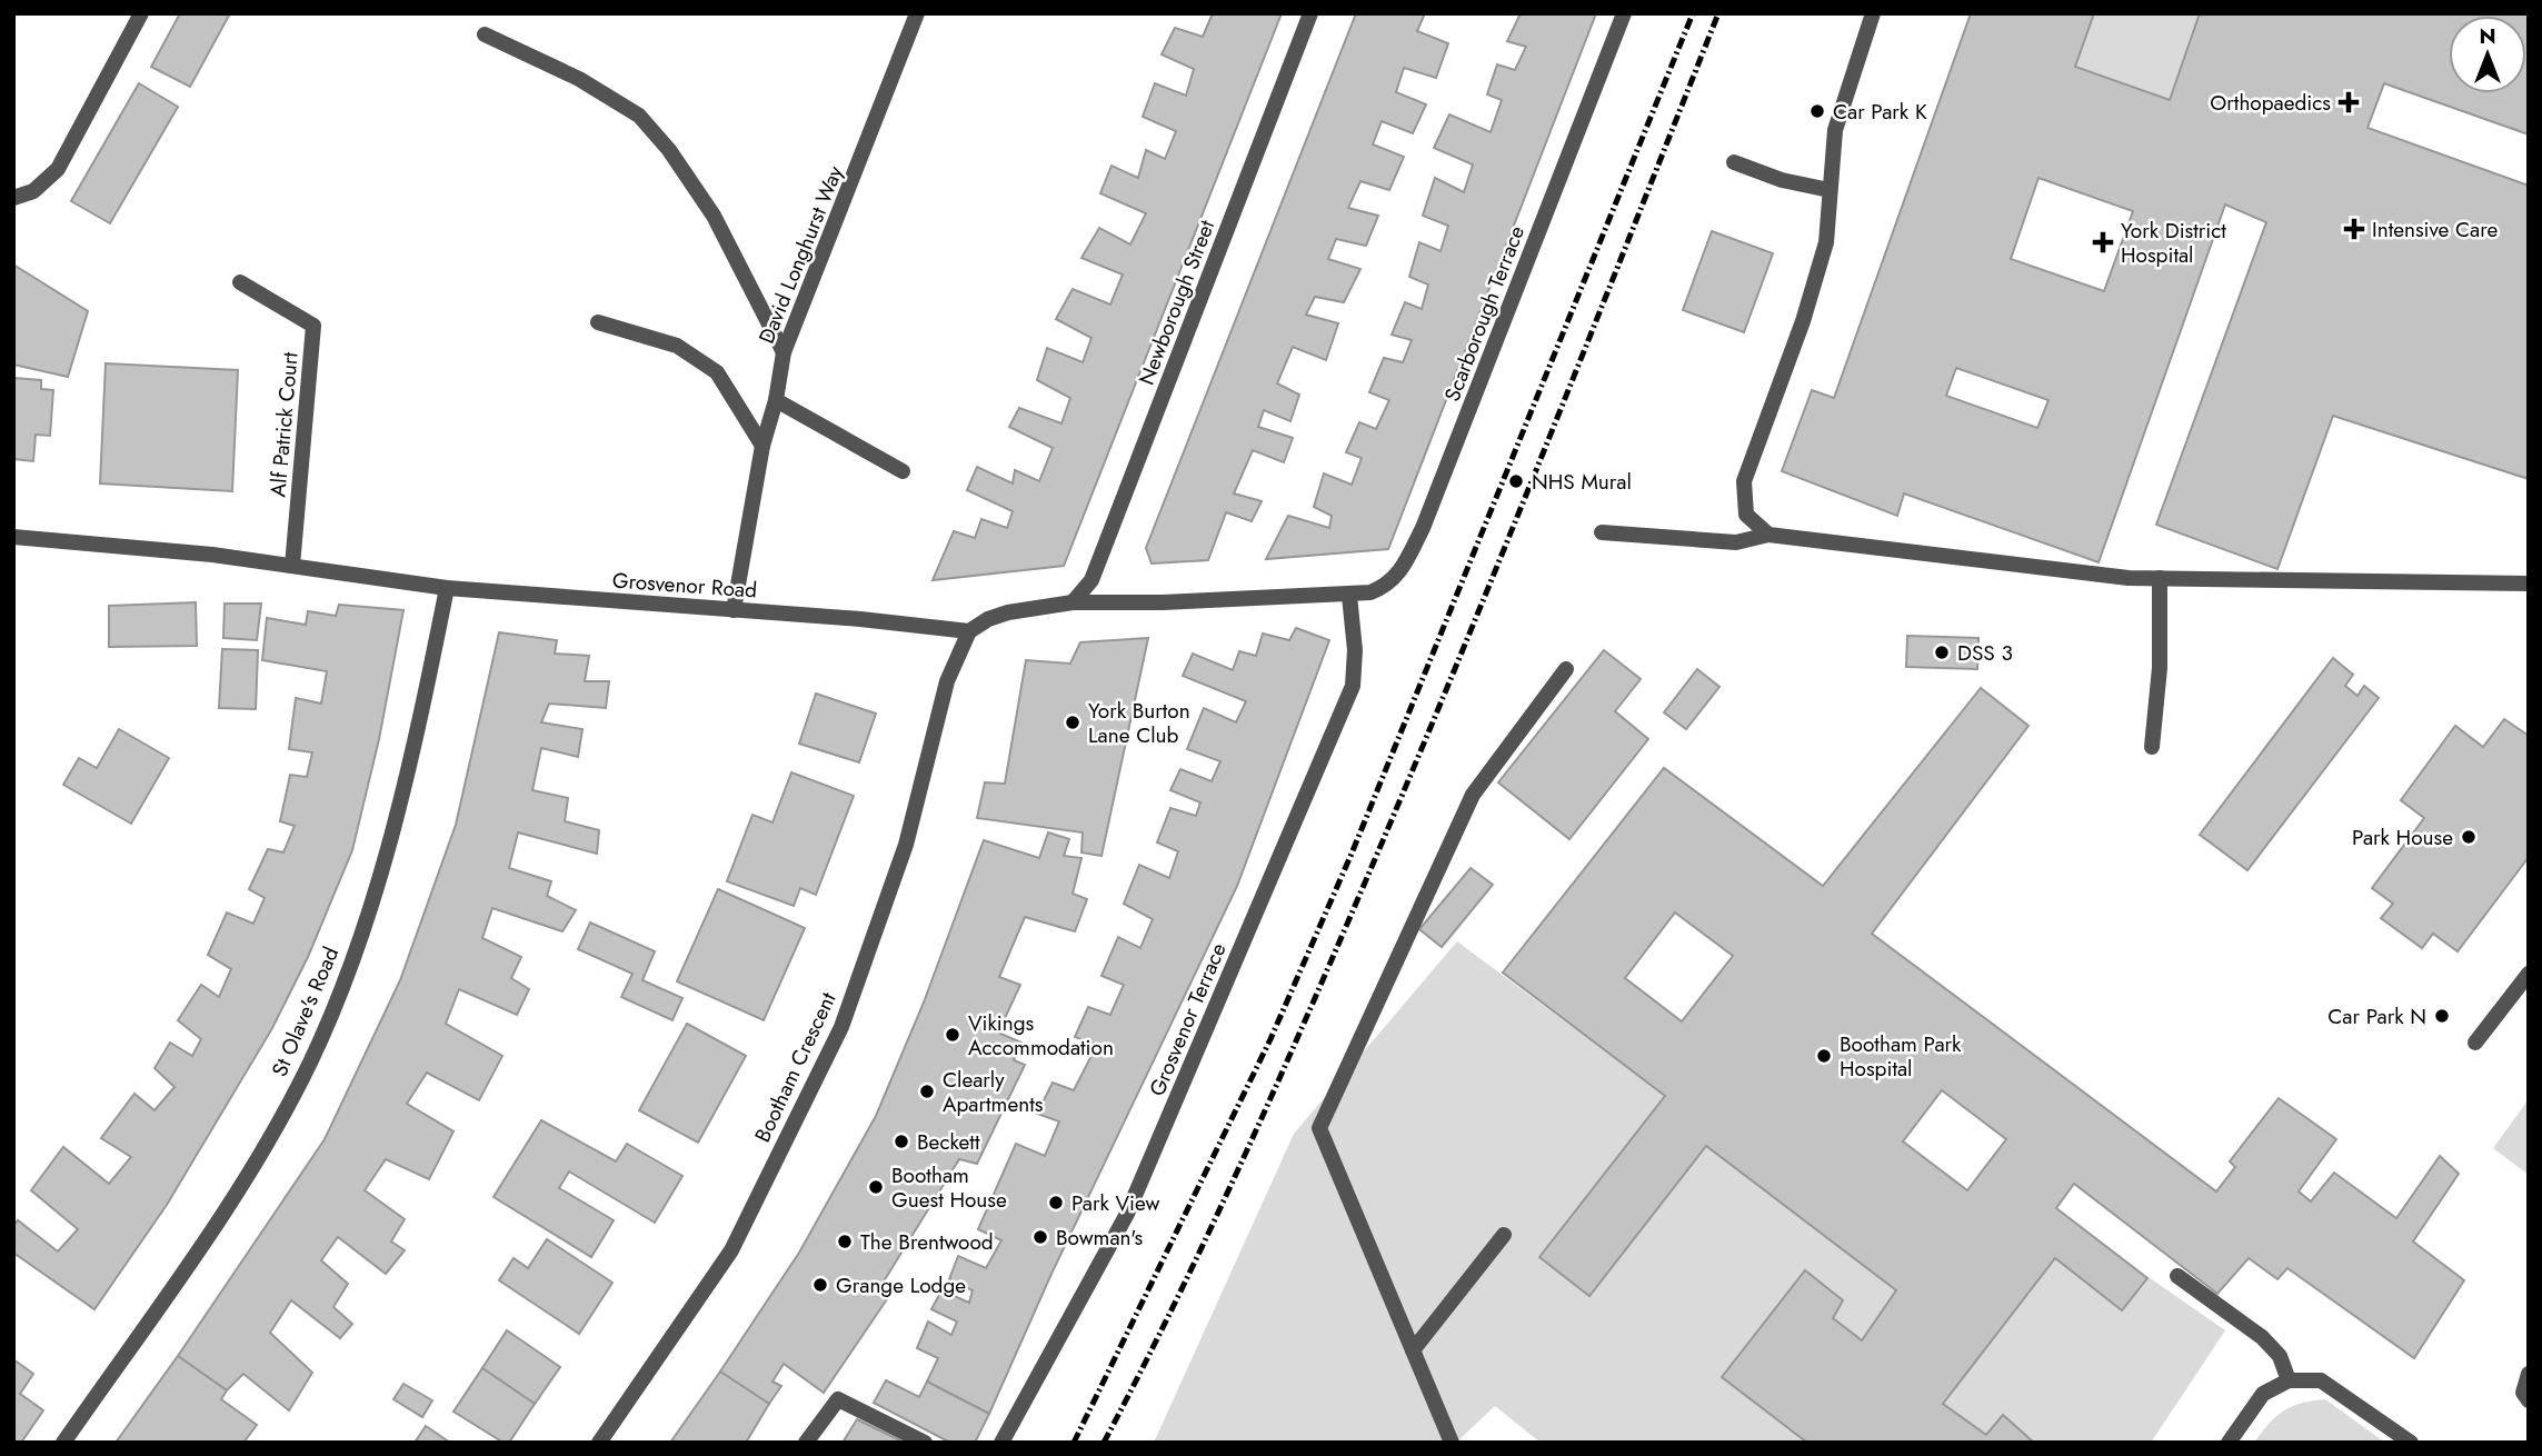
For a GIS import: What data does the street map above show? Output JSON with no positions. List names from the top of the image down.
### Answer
{
  "streets": {
    "street": [
      "David Longhurst Way",
      "Newborough Street",
      "Scarborough Terrace",
      "Alf Patrick Court",
      "Grosvenor Road",
      "St Olave's Road",
      "Grosvenor Terrace",
      "Bootham Crescent"
    ]
  },
  "crossings": [
    ["David Longhurst Way", "Grosvenor Road"],
    ["Scarborough Terrace", "Grosvenor Terrace"],
    ["Alf Patrick Court", "Grosvenor Road"],
    ["Grosvenor Road", "St Olave's Road"],
    ["Grosvenor Road", "Bootham Crescent"]
  ],
  "places": {
    "health": ["Orthopaedics", "Intensive Care", "York District Hospital"],
    "other": [
      "Car Park K",
      "NHS Mural",
      "DSS 3",
      "York Burton Lane Club",
      "Park House",
      "Car Park N",
      "Vikings Accommodation",
      "Bootham Park Hospital",
      "Clearly Apartments",
      "Beckett",
      "Bootham Guest House",
      "Park View",
      "Bowman's",
      "The Brentwood",
      "Grange Lodge"
    ]
  },
  "north": "top"
}
